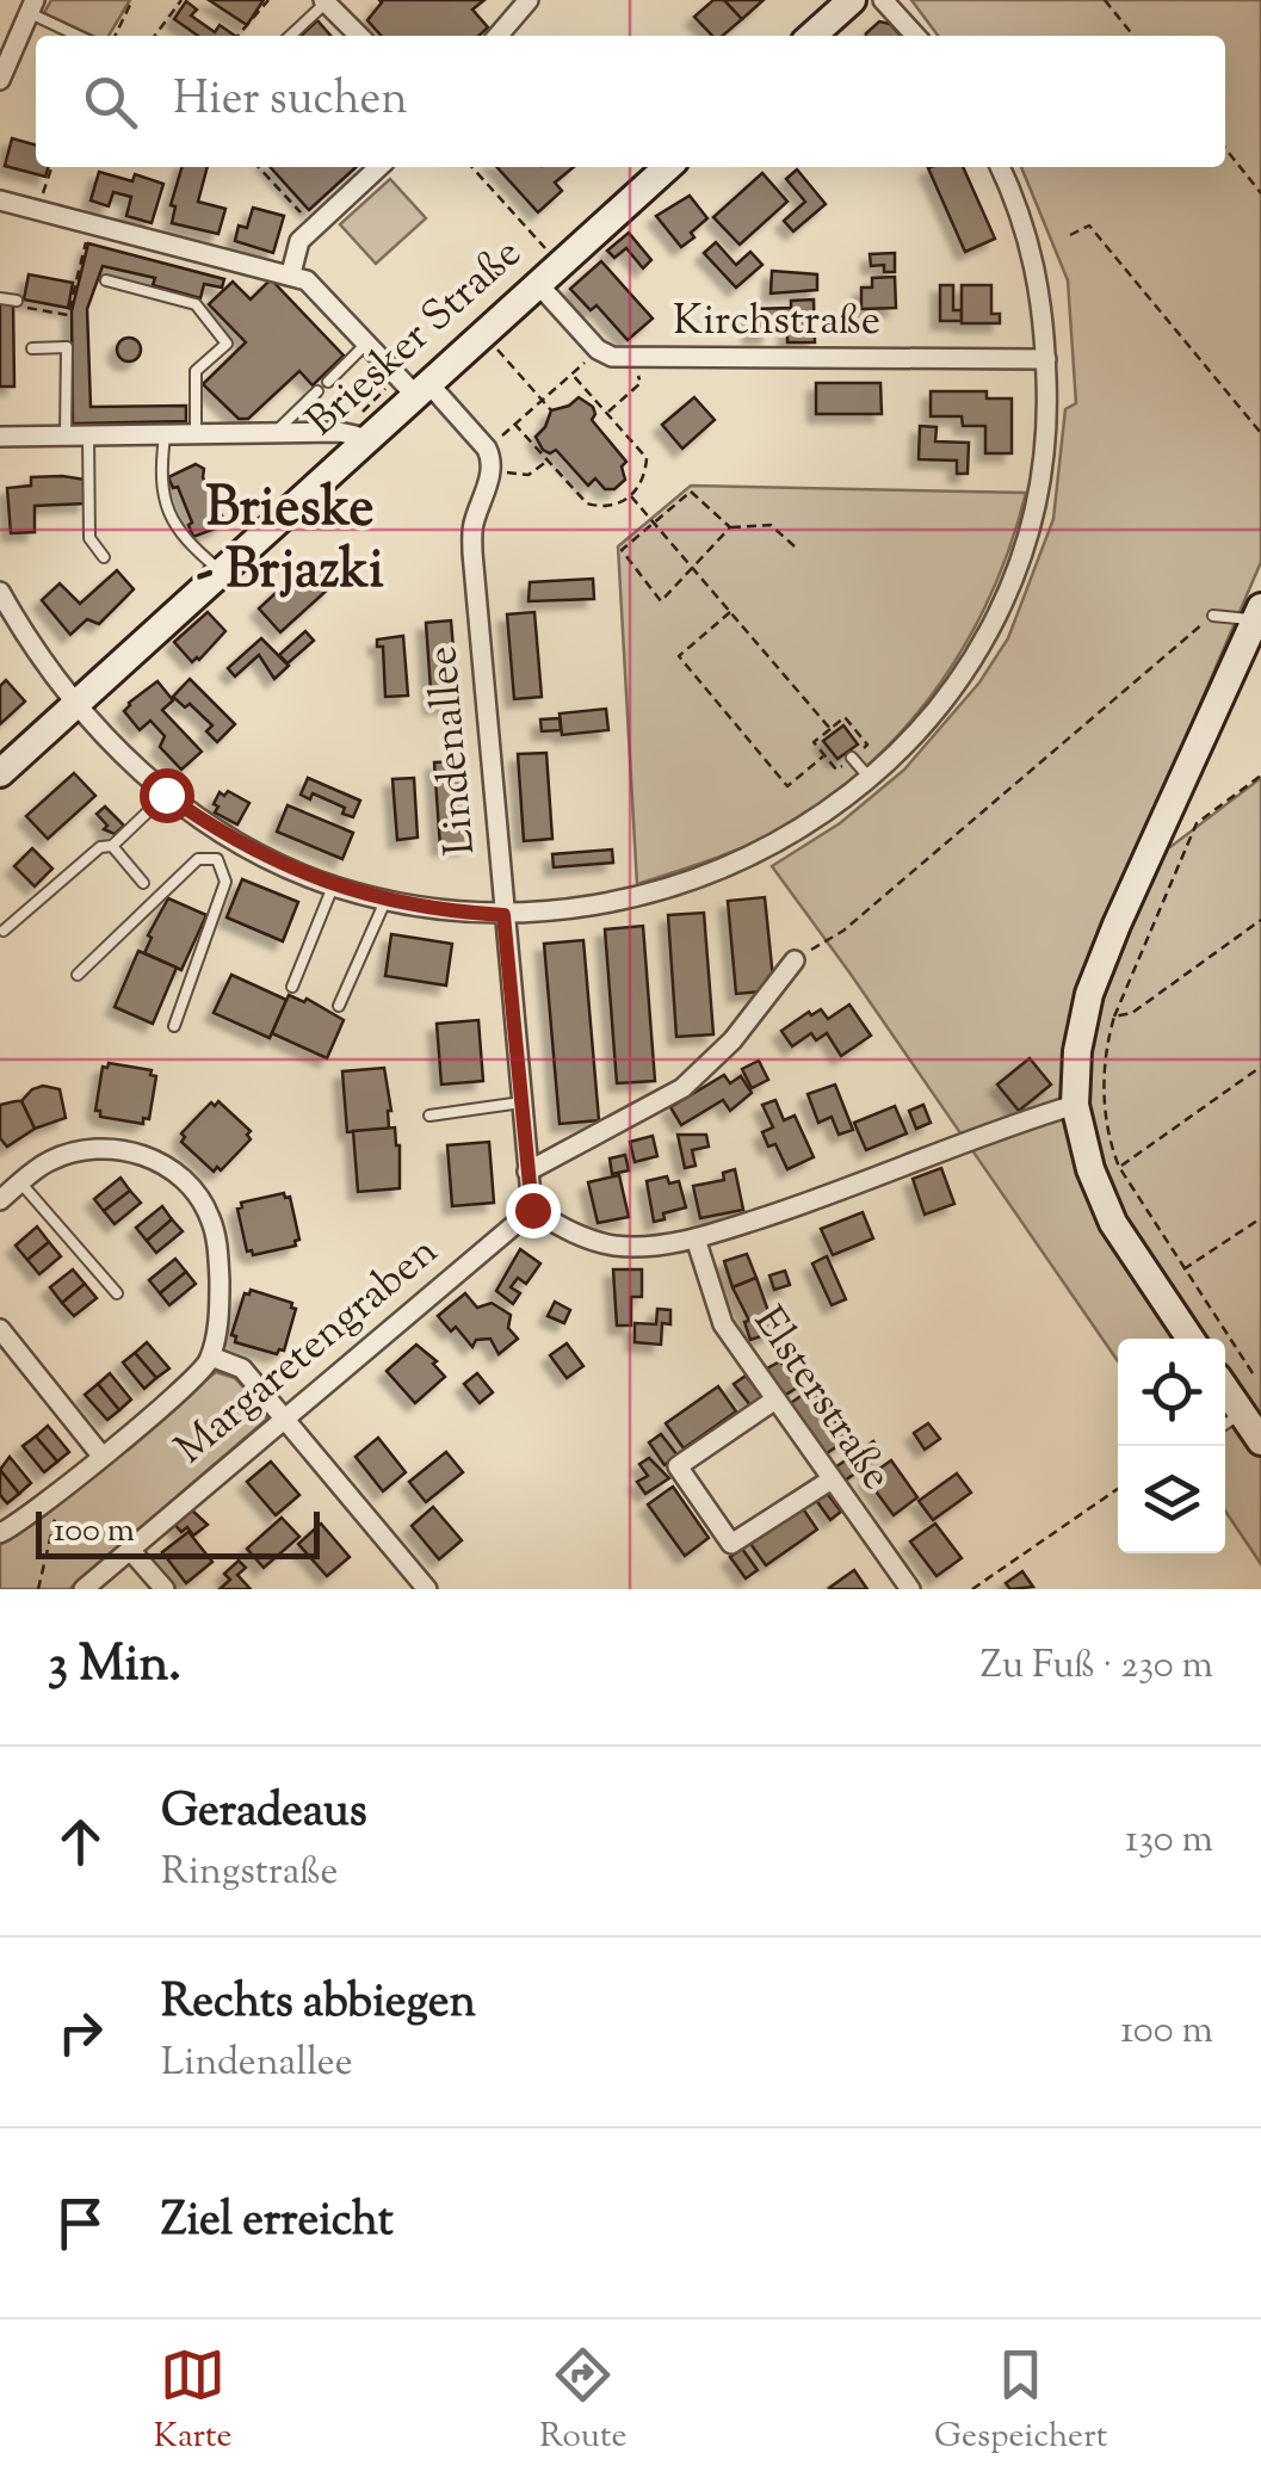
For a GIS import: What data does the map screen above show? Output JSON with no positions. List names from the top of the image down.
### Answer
{
  "streets": {
    "main road": ["Briesker Straße"],
    "street": [
      "Kirchstraße",
      "Lindenallee",
      "Margaretengraben",
      "Elsterstraße"
    ]
  },
  "crossings": [
    ["Lindenallee", "Margaretengraben"]
  ],
  "districts": ["Brieske - Brjazki"],
  "scale_bar": "100 m",
  "page": {
    "search": "Hier suchen",
    "scale": "100 m",
    "heading": ["3 Min.", "Zu Fuß · 230 m"],
    "list": [
      ["Geradeaus", "Ringstraße", "130 m"],
      ["Rechts abbiegen", "Lindenallee", "100 m"],
      "Ziel erreicht"
    ],
    "nav": ["Karte", "Route", "Gespeichert"]
  }
}
